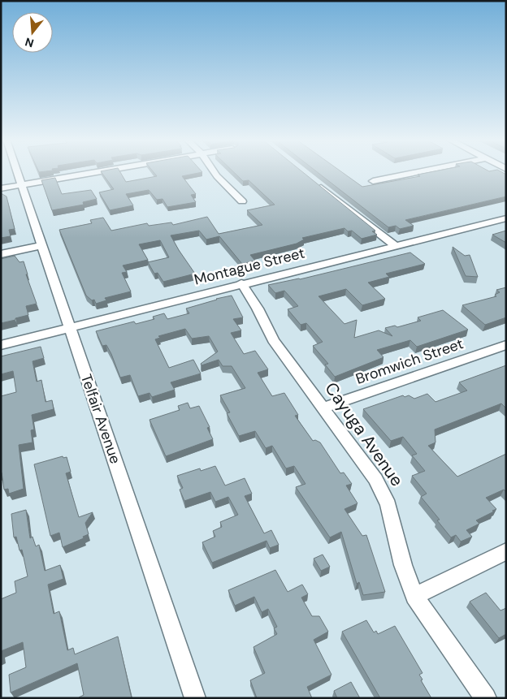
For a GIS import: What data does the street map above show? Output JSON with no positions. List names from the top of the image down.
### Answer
{
  "streets": {
    "street": [
      "Montague Street",
      "Bromwich Street",
      "Telfair Avenue",
      "Cayuga Avenue"
    ]
  },
  "crossings": [
    ["Montague Street", "Telfair Avenue"],
    ["Montague Street", "Cayuga Avenue"],
    ["Bromwich Street", "Cayuga Avenue"]
  ],
  "north": "bottom"
}
